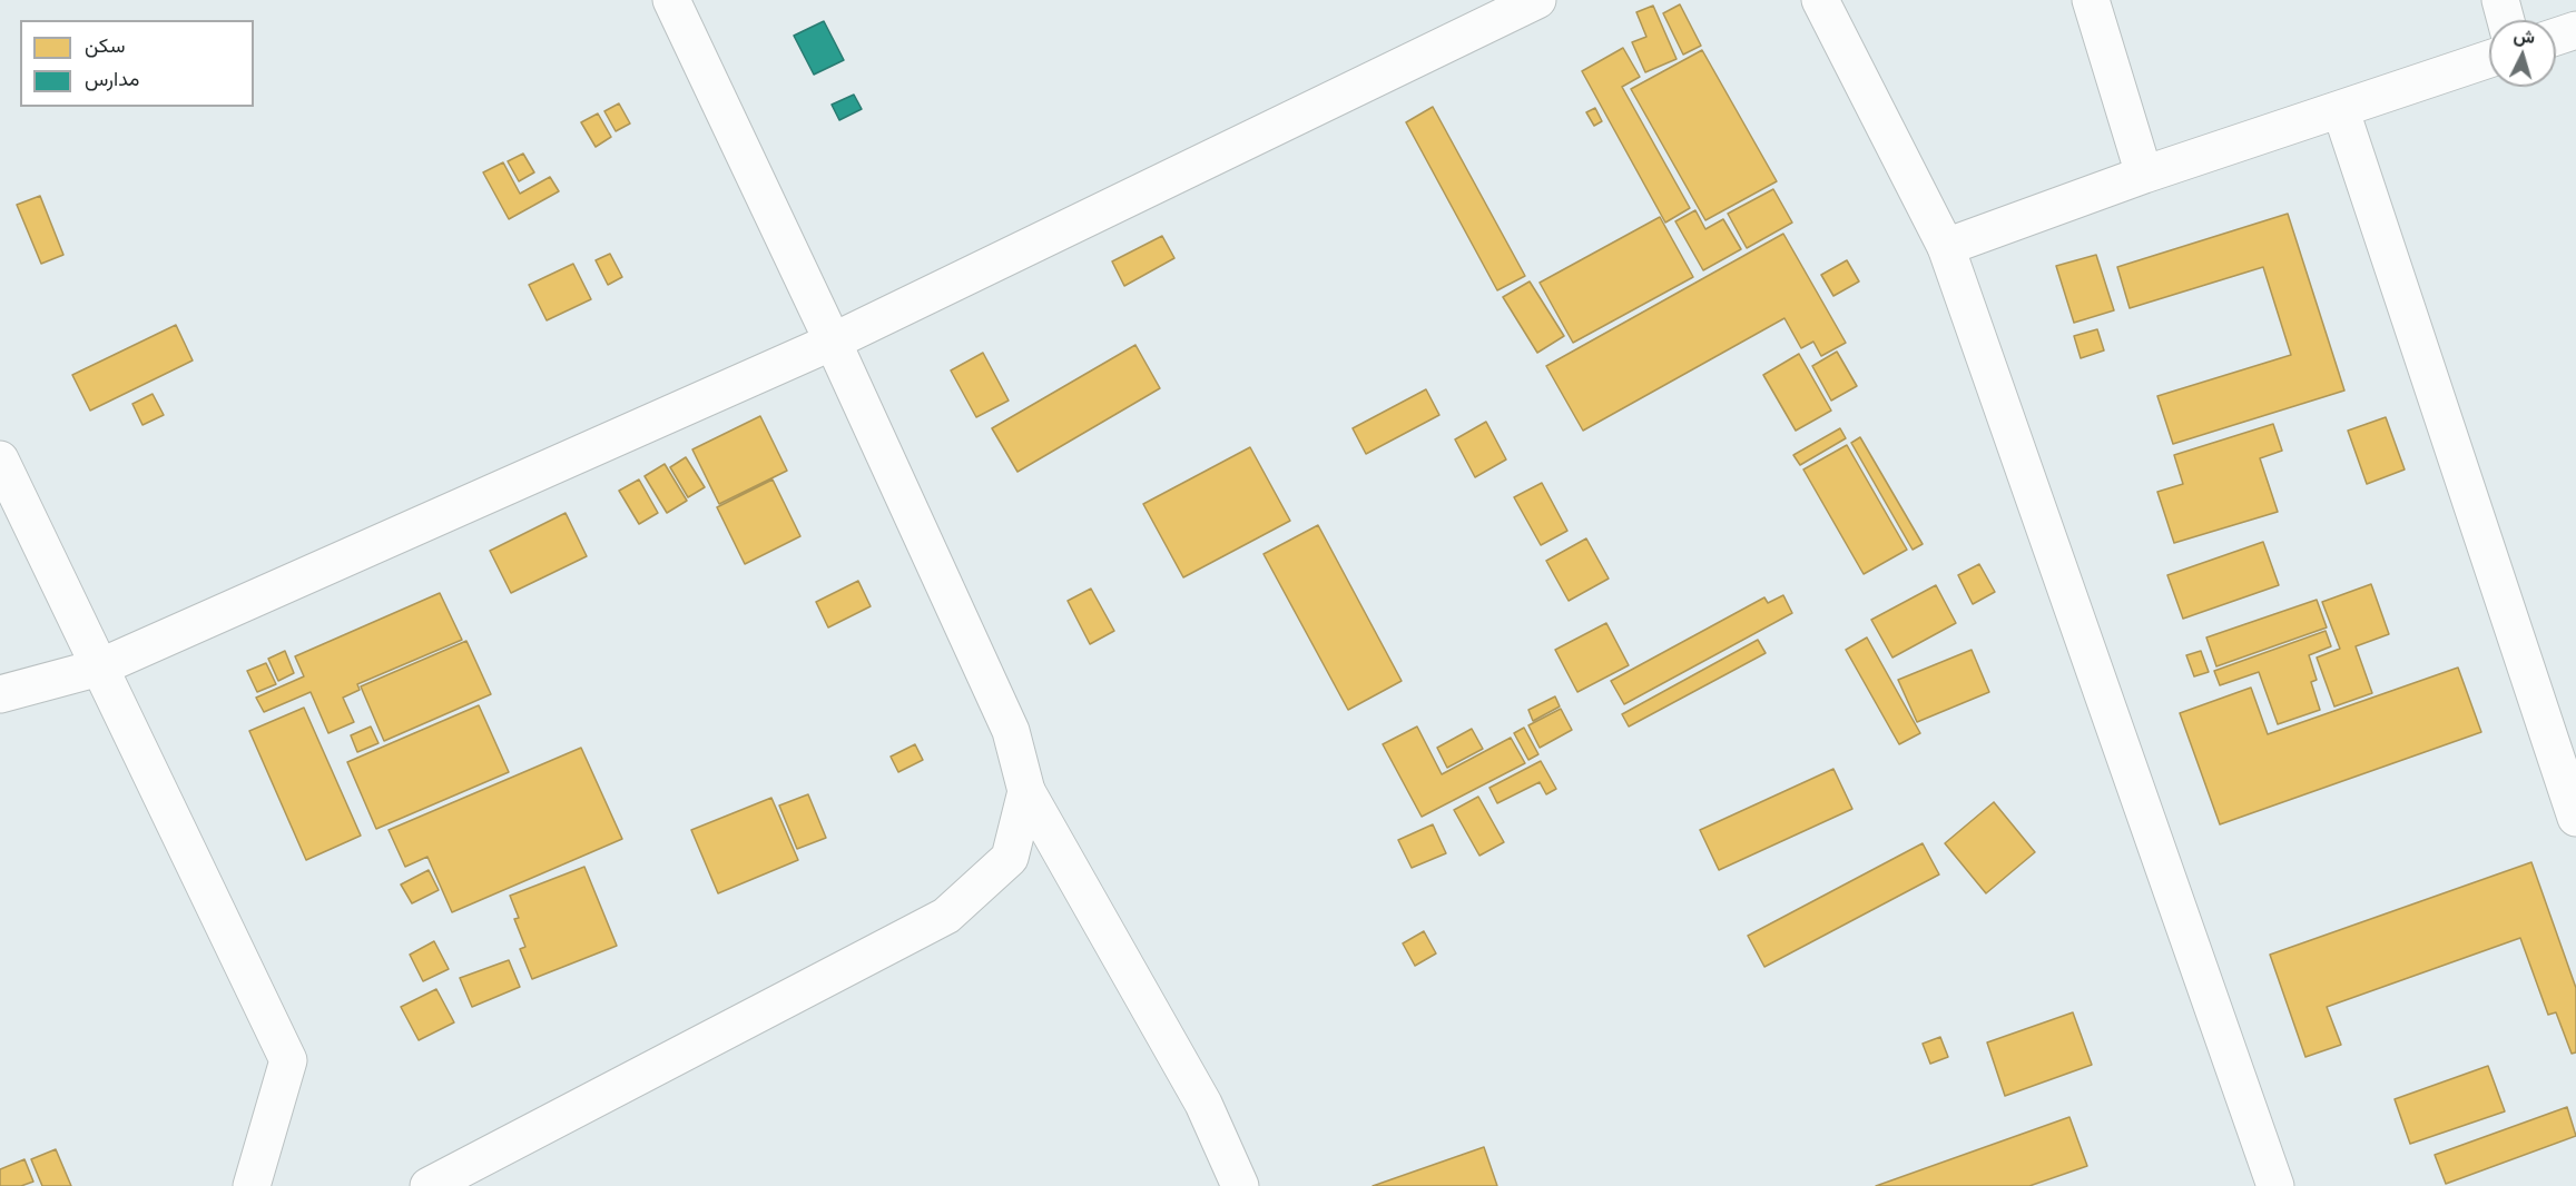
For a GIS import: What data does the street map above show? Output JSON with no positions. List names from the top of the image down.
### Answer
{
  "legend": ["سكن", "مدارس"],
  "north": "top"
}
